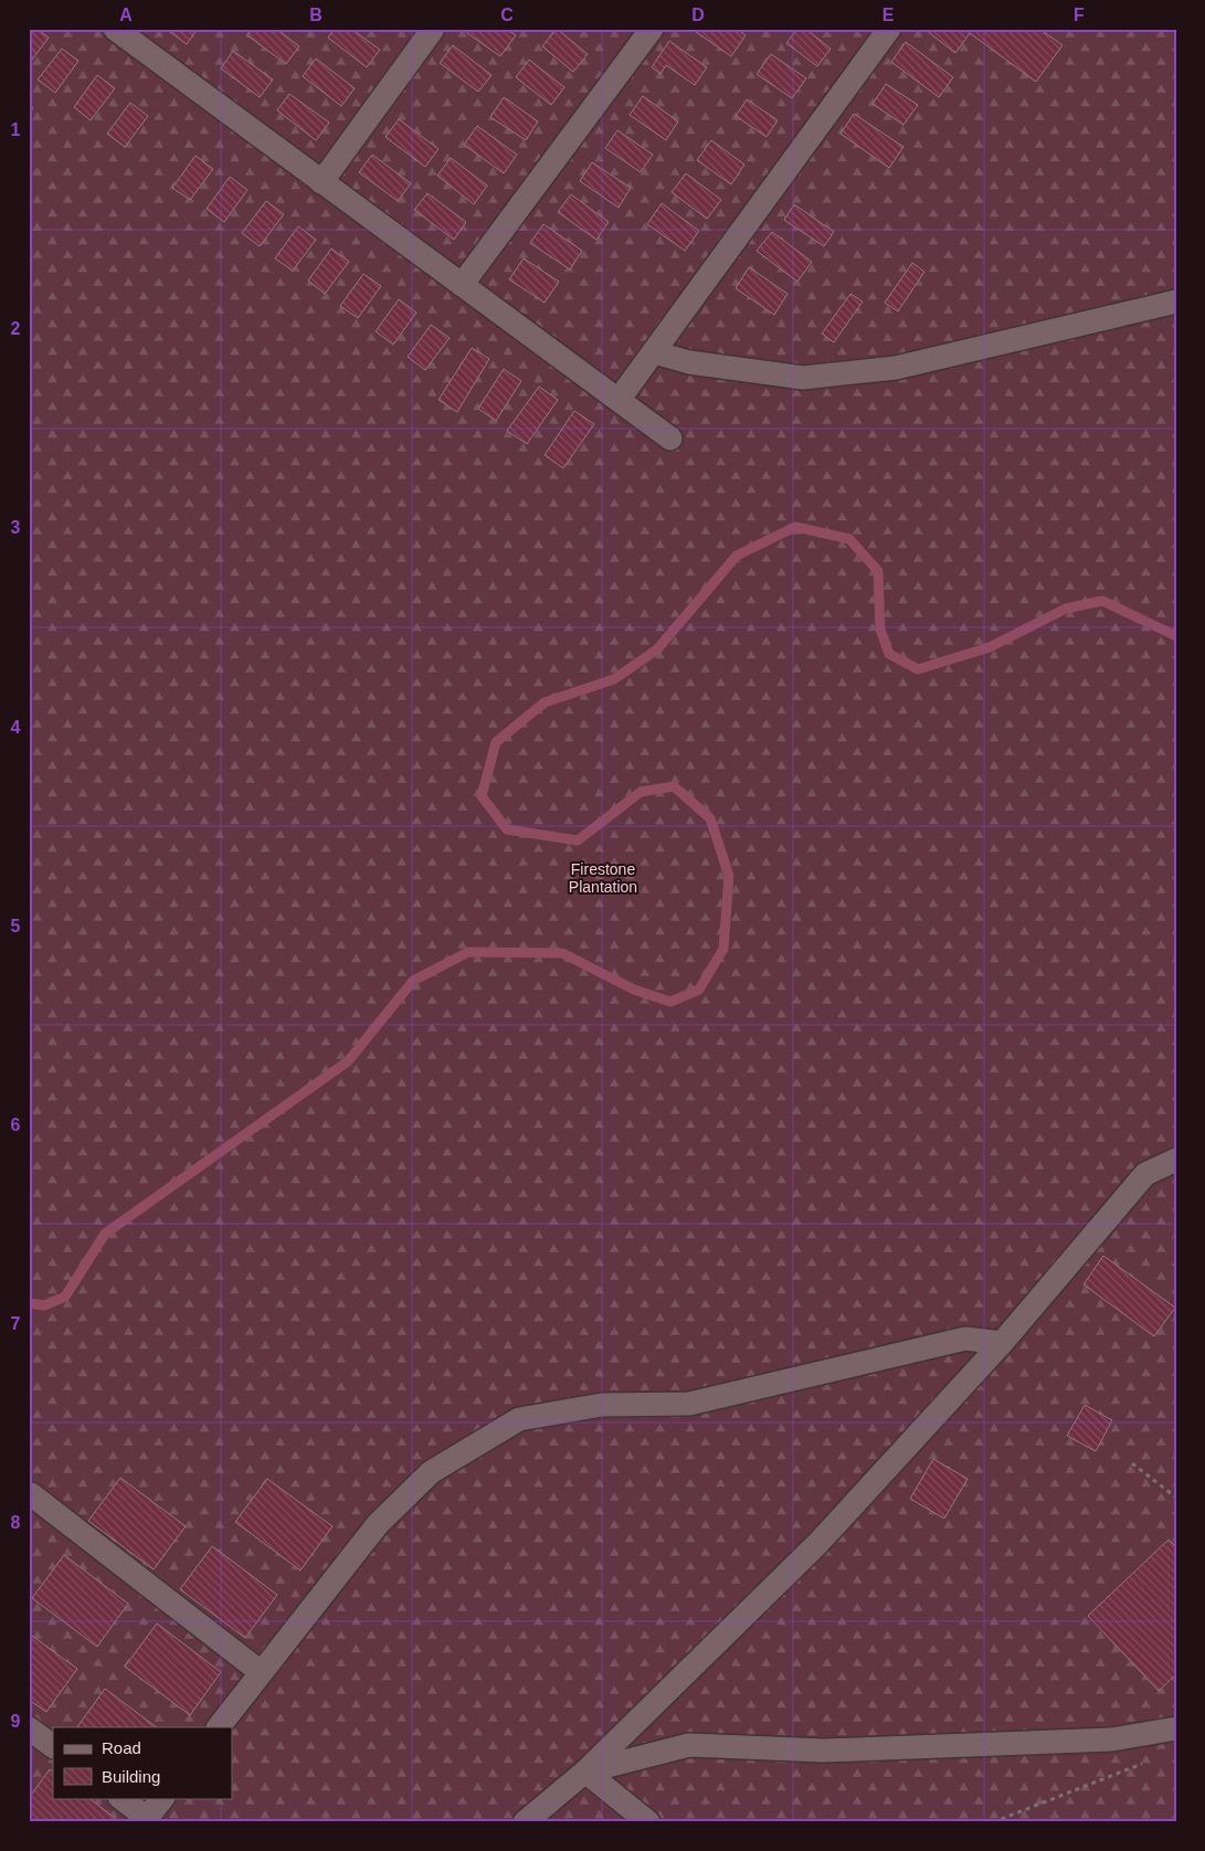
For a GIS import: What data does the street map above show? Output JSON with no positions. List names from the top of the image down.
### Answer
{
  "parks": ["Firestone Plantation"],
  "legend": ["Road", "Building"],
  "grid": {
    "columns": [
      "A",
      "B",
      "C",
      "D",
      "E",
      "F"
    ],
    "rows": [
      "1",
      "2",
      "3",
      "4",
      "5",
      "6",
      "7",
      "8",
      "9"
    ]
  }
}
